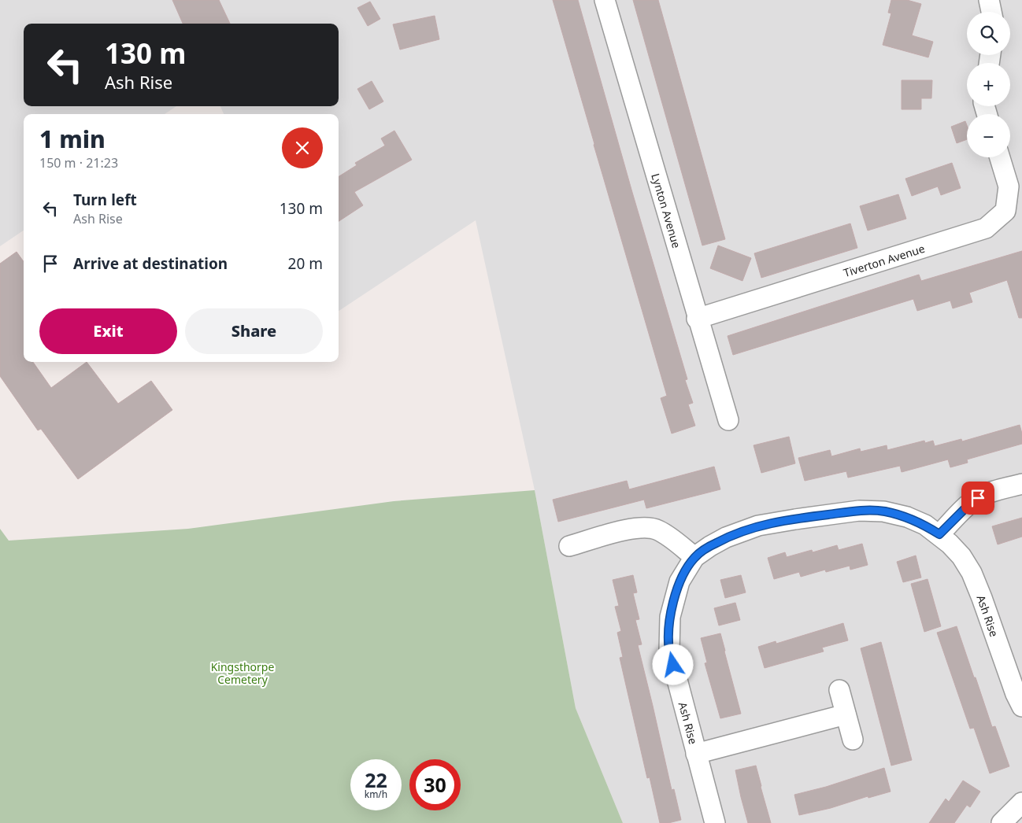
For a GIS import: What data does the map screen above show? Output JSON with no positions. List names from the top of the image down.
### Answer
{
  "streets": {
    "street": ["Lynton Avenue", "Tiverton Avenue", "Ash Rise"]
  },
  "crossings": [
    ["Lynton Avenue", "Tiverton Avenue"]
  ],
  "parks": ["Kingsthorpe Cemetery"],
  "page": {
    "map_buttons": ["+", "−"],
    "turn": ["130 m", "Ash Rise"],
    "heading": ["1 min", "150 m · 21:23"],
    "list": [
      {
        "name": "Turn left",
        "note": "Ash Rise",
        "value": "130 m"
      },
      {
        "name": "Arrive at destination",
        "value": "20 m"
      }
    ],
    "buttons": ["Exit", "Share"],
    "speed": "22 km/h",
    "limit": "30"
  }
}
